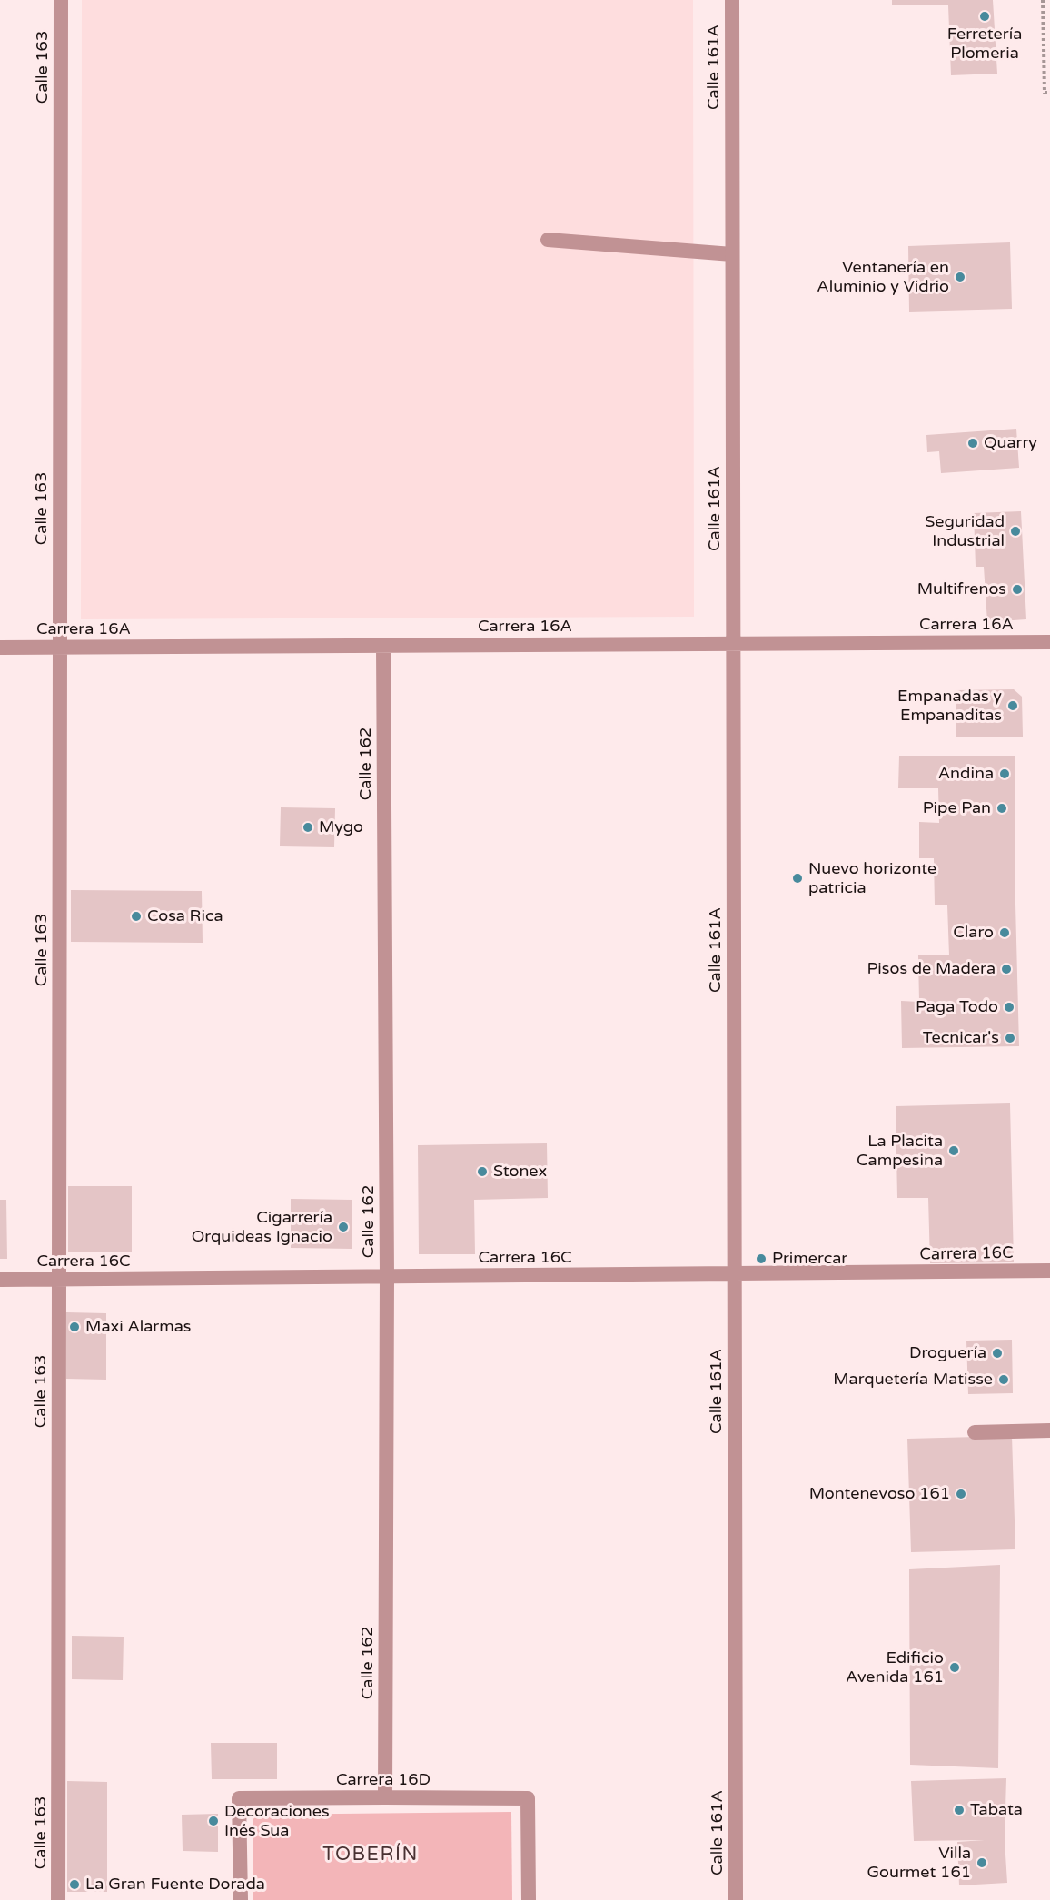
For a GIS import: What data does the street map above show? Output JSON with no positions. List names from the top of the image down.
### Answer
{
  "streets": {
    "street": [
      "Calle 163",
      "Calle 161A",
      "Carrera 16A",
      "Calle 162",
      "Carrera 16C",
      "Carrera 16D"
    ]
  },
  "crossings": [
    ["Calle 163", "Carrera 16A"],
    ["Calle 163", "Carrera 16C"],
    ["Calle 161A", "Carrera 16A"],
    ["Calle 161A", "Carrera 16C"],
    ["Carrera 16A", "Calle 162"],
    ["Calle 162", "Carrera 16C"],
    ["Calle 162", "Carrera 16D"]
  ],
  "districts": ["TOBERÍN"],
  "places": [
    "Ferretería Plomeria",
    "Ventanería en Aluminio y Vidrio",
    "Quarry",
    "Seguridad Industrial",
    "Multifrenos",
    "Empanadas y Empanaditas",
    "Andina",
    "Pipe Pan",
    "Mygo",
    "Nuevo horizonte patricia",
    "Cosa Rica",
    "Claro",
    "Pisos de Madera",
    "Paga Todo",
    "Tecnicar's",
    "La Placita Campesina",
    "Stonex",
    "Cigarrería Orquideas Ignacio",
    "Primercar",
    "Maxi Alarmas",
    "Droguería",
    "Marquetería Matisse",
    "Montenevoso 161",
    "Edificio Avenida 161",
    "Tabata",
    "Decoraciones Inés Sua",
    "Villa Gourmet 161",
    "La Gran Fuente Dorada"
  ]
}
